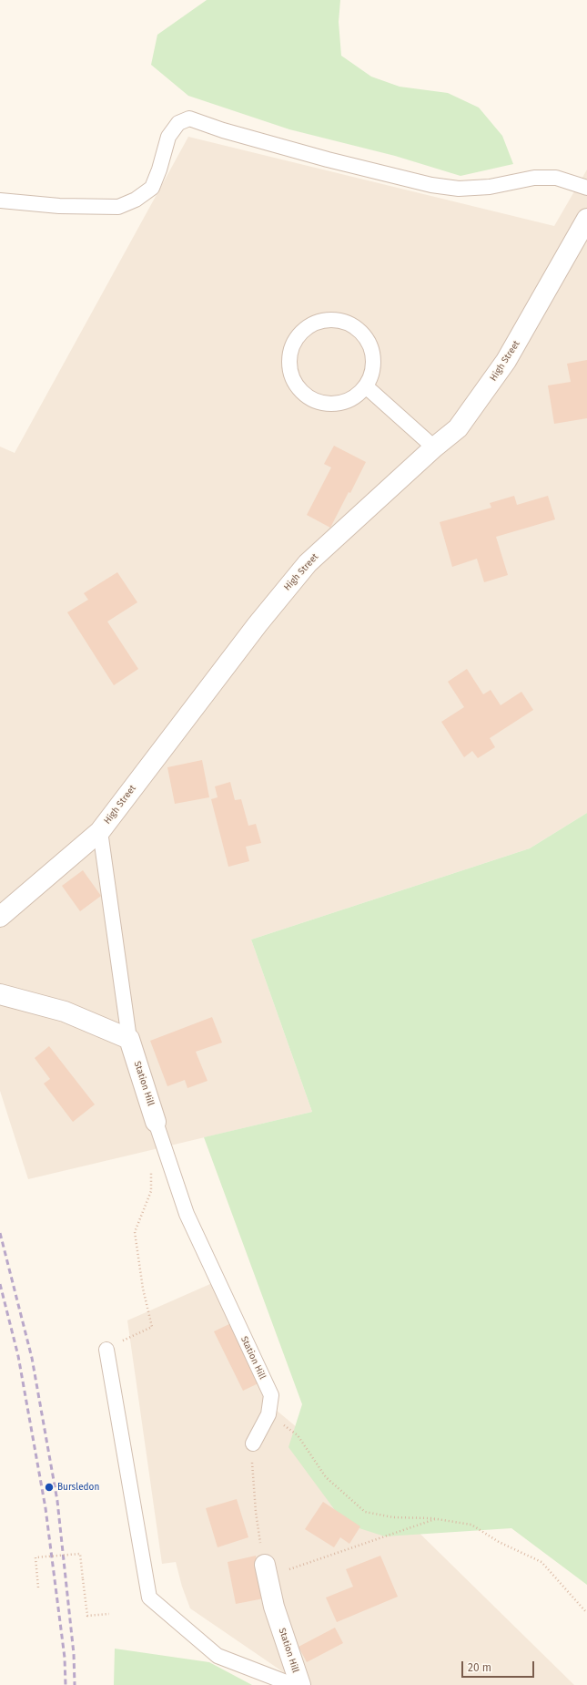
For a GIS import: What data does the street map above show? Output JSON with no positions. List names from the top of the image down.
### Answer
{
  "streets": {
    "street": ["High Street", "Station Hill"]
  },
  "crossings": [
    ["High Street", "Station Hill"]
  ],
  "places": ["Bursledon"],
  "scale_bar": "20 m"
}
